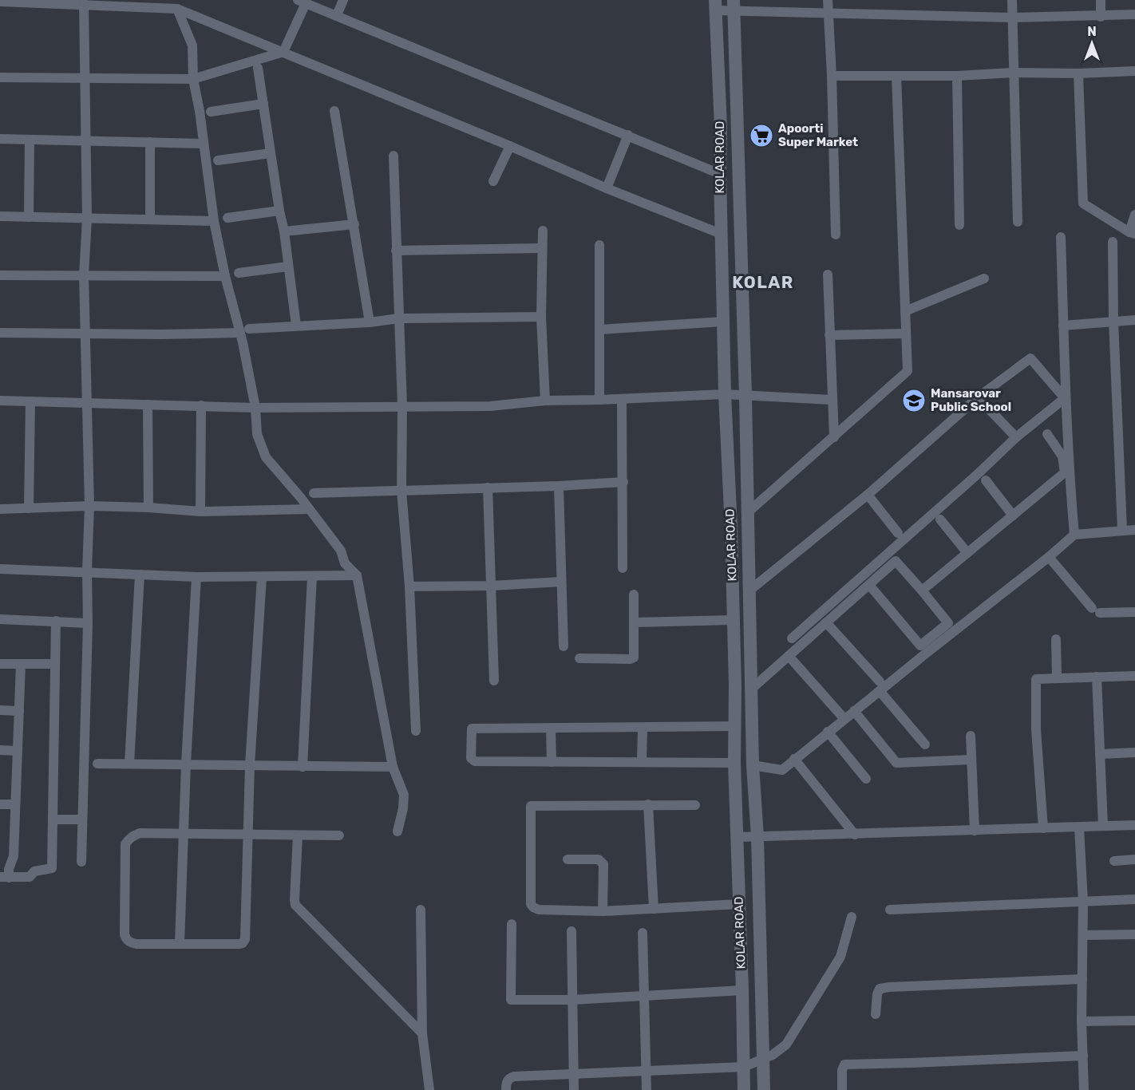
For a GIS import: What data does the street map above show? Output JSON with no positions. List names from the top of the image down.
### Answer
{
  "streets": {
    "main road": ["KOLAR ROAD"]
  },
  "districts": ["KOLAR"],
  "places": {
    "supermarket": ["Apoorti Super Market"],
    "school or university": ["Mansarovar Public School"]
  },
  "north": "top"
}
